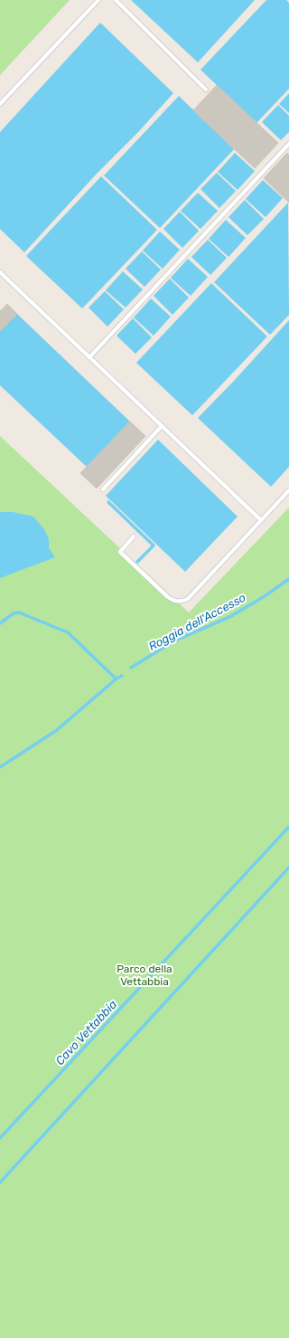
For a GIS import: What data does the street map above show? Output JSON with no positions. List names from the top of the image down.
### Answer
{
  "water": ["Roggia dell'Accesso", "Cavo Vettabbia"],
  "parks": ["Parco della Vettabbia"]
}
